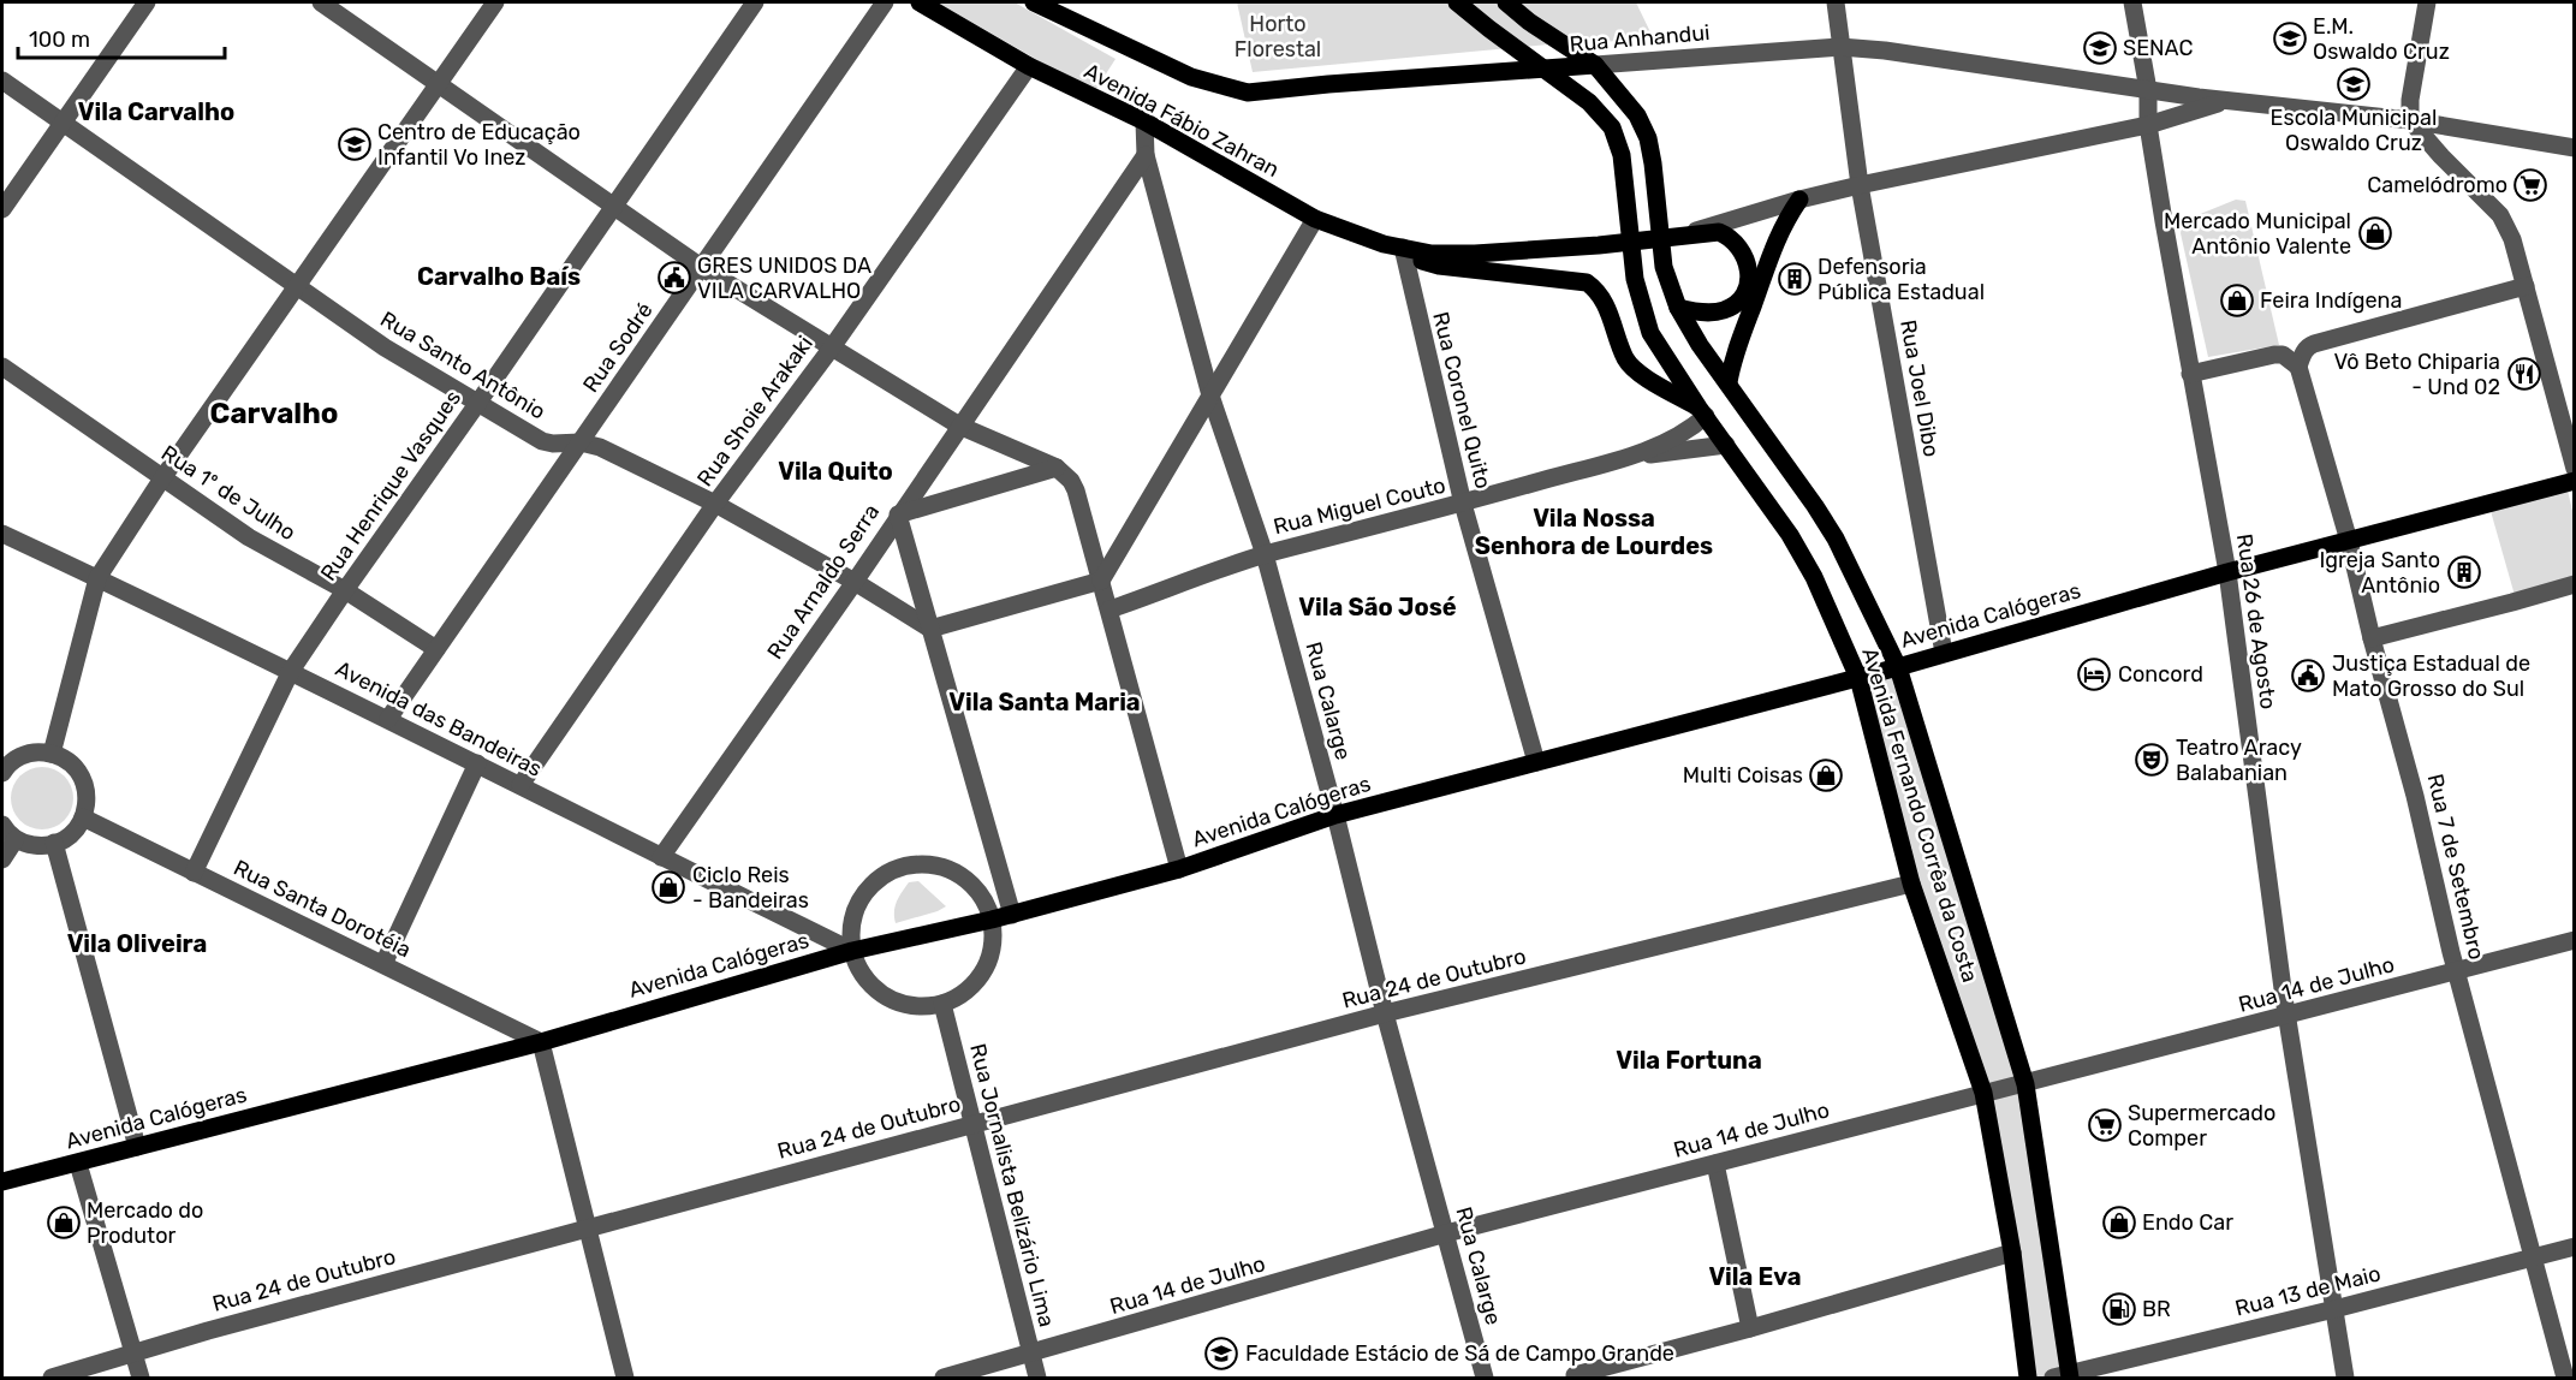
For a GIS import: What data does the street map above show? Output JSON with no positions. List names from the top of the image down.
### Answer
{
  "streets": {
    "main road": [
      "Rua Anhandui",
      "Avenida Fábio Zahran",
      "Avenida Calógeras",
      "Avenida Fernando Corrêa da Costa"
    ],
    "street": [
      "Rua Sodré",
      "Rua Santo Antônio",
      "Rua Joel Dibo",
      "Rua Coronel Quito",
      "Rua Shoie Arakaki",
      "Rua Henrique Vasques",
      "Rua 1º de Julho",
      "Rua Miguel Couto",
      "Rua Arnaldo Serra",
      "Rua 26 de Agosto",
      "Rua Calarge",
      "Avenida das Bandeiras",
      "Rua 7 de Setembro",
      "Rua Santa Dorotéia",
      "Rua 24 de Outubro",
      "Rua 14 de Julho",
      "Rua Jornalista Belizário Lima",
      "Rua 13 de Maio"
    ]
  },
  "crossings": [
    ["Rua Anhandui", "Avenida Fábio Zahran"],
    ["Rua Anhandui", "Rua Joel Dibo"],
    ["Rua Anhandui", "Rua 26 de Agosto"],
    ["Rua Anhandui", "Avenida Fernando Corrêa da Costa"],
    ["Avenida Fábio Zahran", "Rua Coronel Quito"],
    ["Avenida Fábio Zahran", "Rua Shoie Arakaki"],
    ["Avenida Fábio Zahran", "Rua Calarge"],
    ["Rua Sodré", "Rua Santo Antônio"],
    ["Rua Sodré", "Rua 1º de Julho"],
    ["Rua Sodré", "Avenida das Bandeiras"],
    ["Rua Santo Antônio", "Rua Shoie Arakaki"],
    ["Rua Santo Antônio", "Rua Henrique Vasques"],
    ["Rua Santo Antônio", "Rua Arnaldo Serra"],
    ["Rua Joel Dibo", "Avenida Calógeras"],
    ["Rua Coronel Quito", "Rua Miguel Couto"],
    ["Rua Coronel Quito", "Avenida Calógeras"],
    ["Rua Shoie Arakaki", "Avenida das Bandeiras"],
    ["Rua Henrique Vasques", "Rua 1º de Julho"],
    ["Rua Henrique Vasques", "Avenida das Bandeiras"],
    ["Rua Henrique Vasques", "Rua Santa Dorotéia"],
    ["Rua Miguel Couto", "Rua Calarge"],
    ["Rua Miguel Couto", "Avenida Fernando Corrêa da Costa"],
    ["Rua Arnaldo Serra", "Rua Calarge"],
    ["Rua Arnaldo Serra", "Avenida das Bandeiras"],
    ["Avenida Calógeras", "Rua 26 de Agosto"],
    ["Avenida Calógeras", "Rua Calarge"],
    ["Avenida Calógeras", "Avenida das Bandeiras"],
    ["Avenida Calógeras", "Avenida Fernando Corrêa da Costa"],
    ["Avenida Calógeras", "Rua 7 de Setembro"],
    ["Avenida Calógeras", "Rua Santa Dorotéia"],
    ["Rua 26 de Agosto", "Rua 14 de Julho"],
    ["Rua 26 de Agosto", "Rua 13 de Maio"],
    ["Rua Calarge", "Rua 24 de Outubro"],
    ["Rua Calarge", "Rua 14 de Julho"],
    ["Avenida Fernando Corrêa da Costa", "Rua 24 de Outubro"],
    ["Avenida Fernando Corrêa da Costa", "Rua 14 de Julho"],
    ["Avenida Fernando Corrêa da Costa", "Rua 13 de Maio"],
    ["Rua 7 de Setembro", "Rua 14 de Julho"],
    ["Rua 7 de Setembro", "Rua 13 de Maio"],
    ["Rua 24 de Outubro", "Rua Jornalista Belizário Lima"],
    ["Rua 14 de Julho", "Rua Jornalista Belizário Lima"]
  ],
  "districts": [
    "Vila Carvalho",
    "Carvalho Baís",
    "Carvalho",
    "Vila Quito",
    "Vila Nossa Senhora de Lourdes",
    "Vila São José",
    "Vila Santa Maria",
    "Vila Oliveira",
    "Vila Fortuna",
    "Vila Eva"
  ],
  "parks": ["Horto Florestal"],
  "places": {
    "school or university": [
      "E.M. Oswaldo Cruz",
      "SENAC",
      "Escola Municipal Oswaldo Cruz",
      "Centro de Educação Infantil Vo Inez",
      "Faculdade Estácio de Sá de Campo Grande"
    ],
    "supermarket": ["Camelódromo", "Supermercado Comper"],
    "shop": [
      "Mercado Municipal Antônio Valente",
      "Feira Indígena",
      "Multi Coisas",
      "Ciclo Reis - Bandeiras",
      "Mercado do Produtor",
      "Endo Car"
    ],
    "public building": ["GRES UNIDOS DA VILA CARVALHO", "Justiça Estadual de Mato Grosso do Sul"],
    "building": ["Defensoria Pública Estadual", "Igreja Santo Antônio"],
    "restaurant": ["Vô Beto Chiparia - Und 02"],
    "hotel": ["Concord"],
    "theatre": ["Teatro Aracy Balabanian"],
    "fuel station": ["BR"]
  },
  "scale_bar": "100 m"
}
